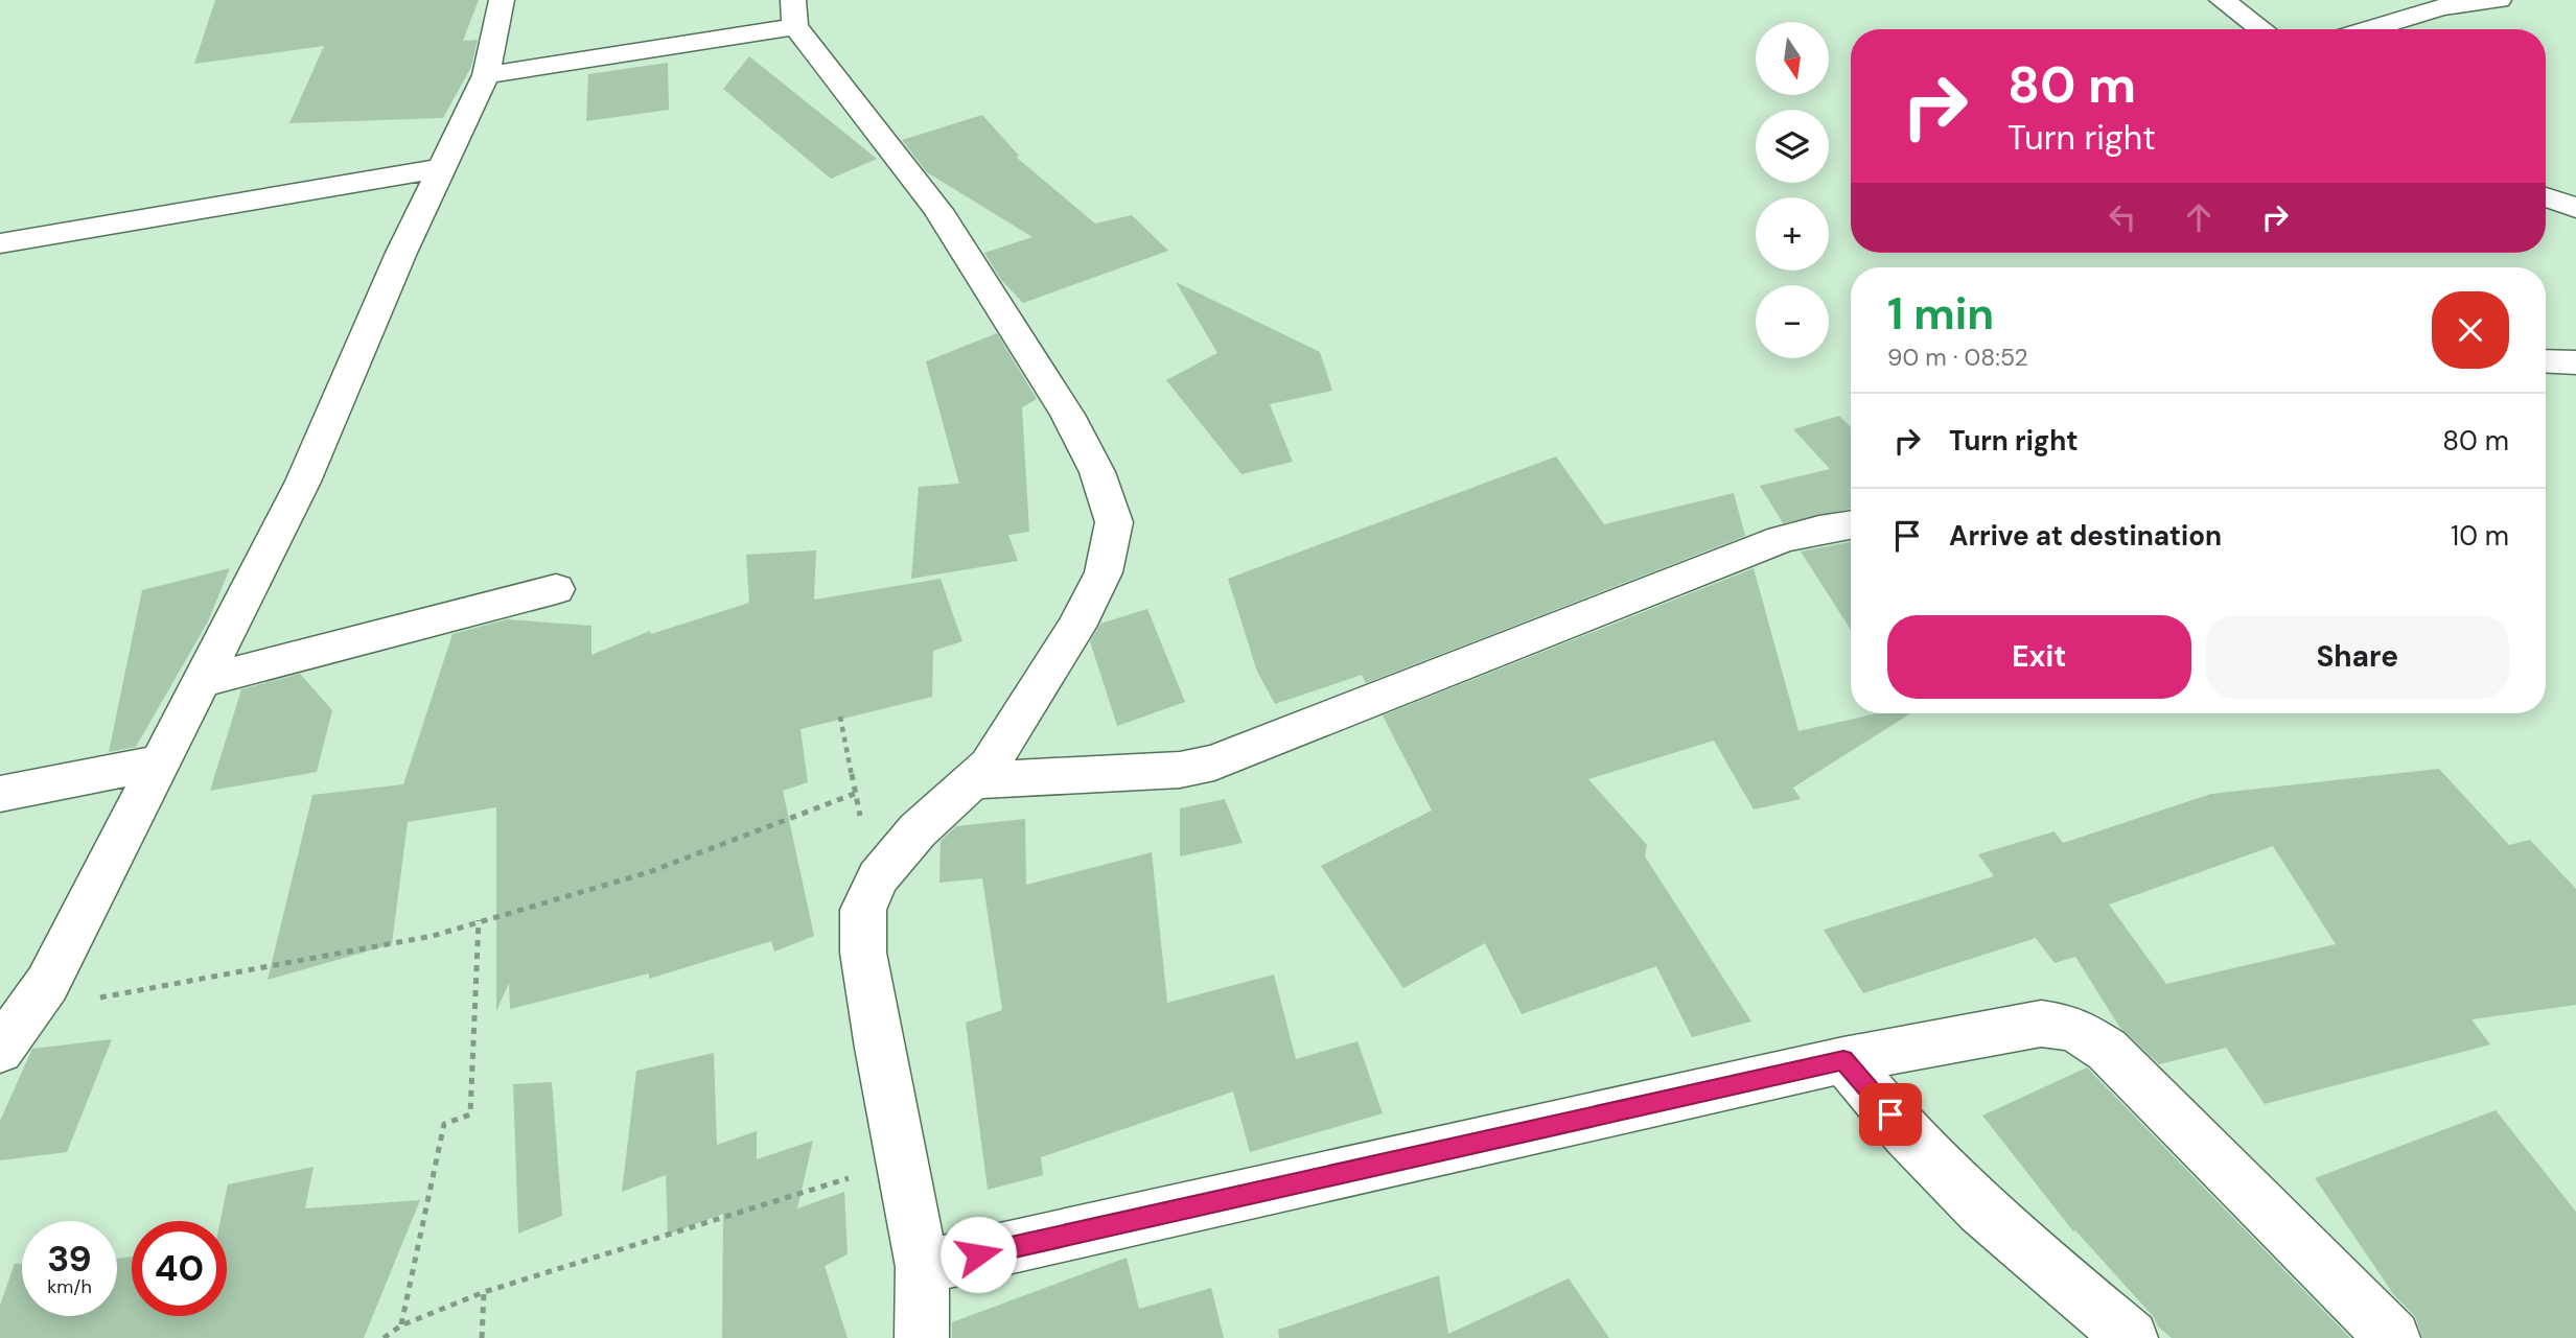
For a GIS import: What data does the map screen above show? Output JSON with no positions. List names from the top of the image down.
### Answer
{
  "north": "bottom",
  "page": {
    "map_buttons": ["+", "−"],
    "turn": ["80 m", "Turn right"],
    "heading": ["1 min", "90 m · 08:52"],
    "list": [
      {
        "name": "Turn right",
        "value": "80 m"
      },
      {
        "name": "Arrive at destination",
        "value": "10 m"
      }
    ],
    "buttons": ["Exit", "Share"],
    "speed": "39 km/h",
    "limit": "40"
  }
}
